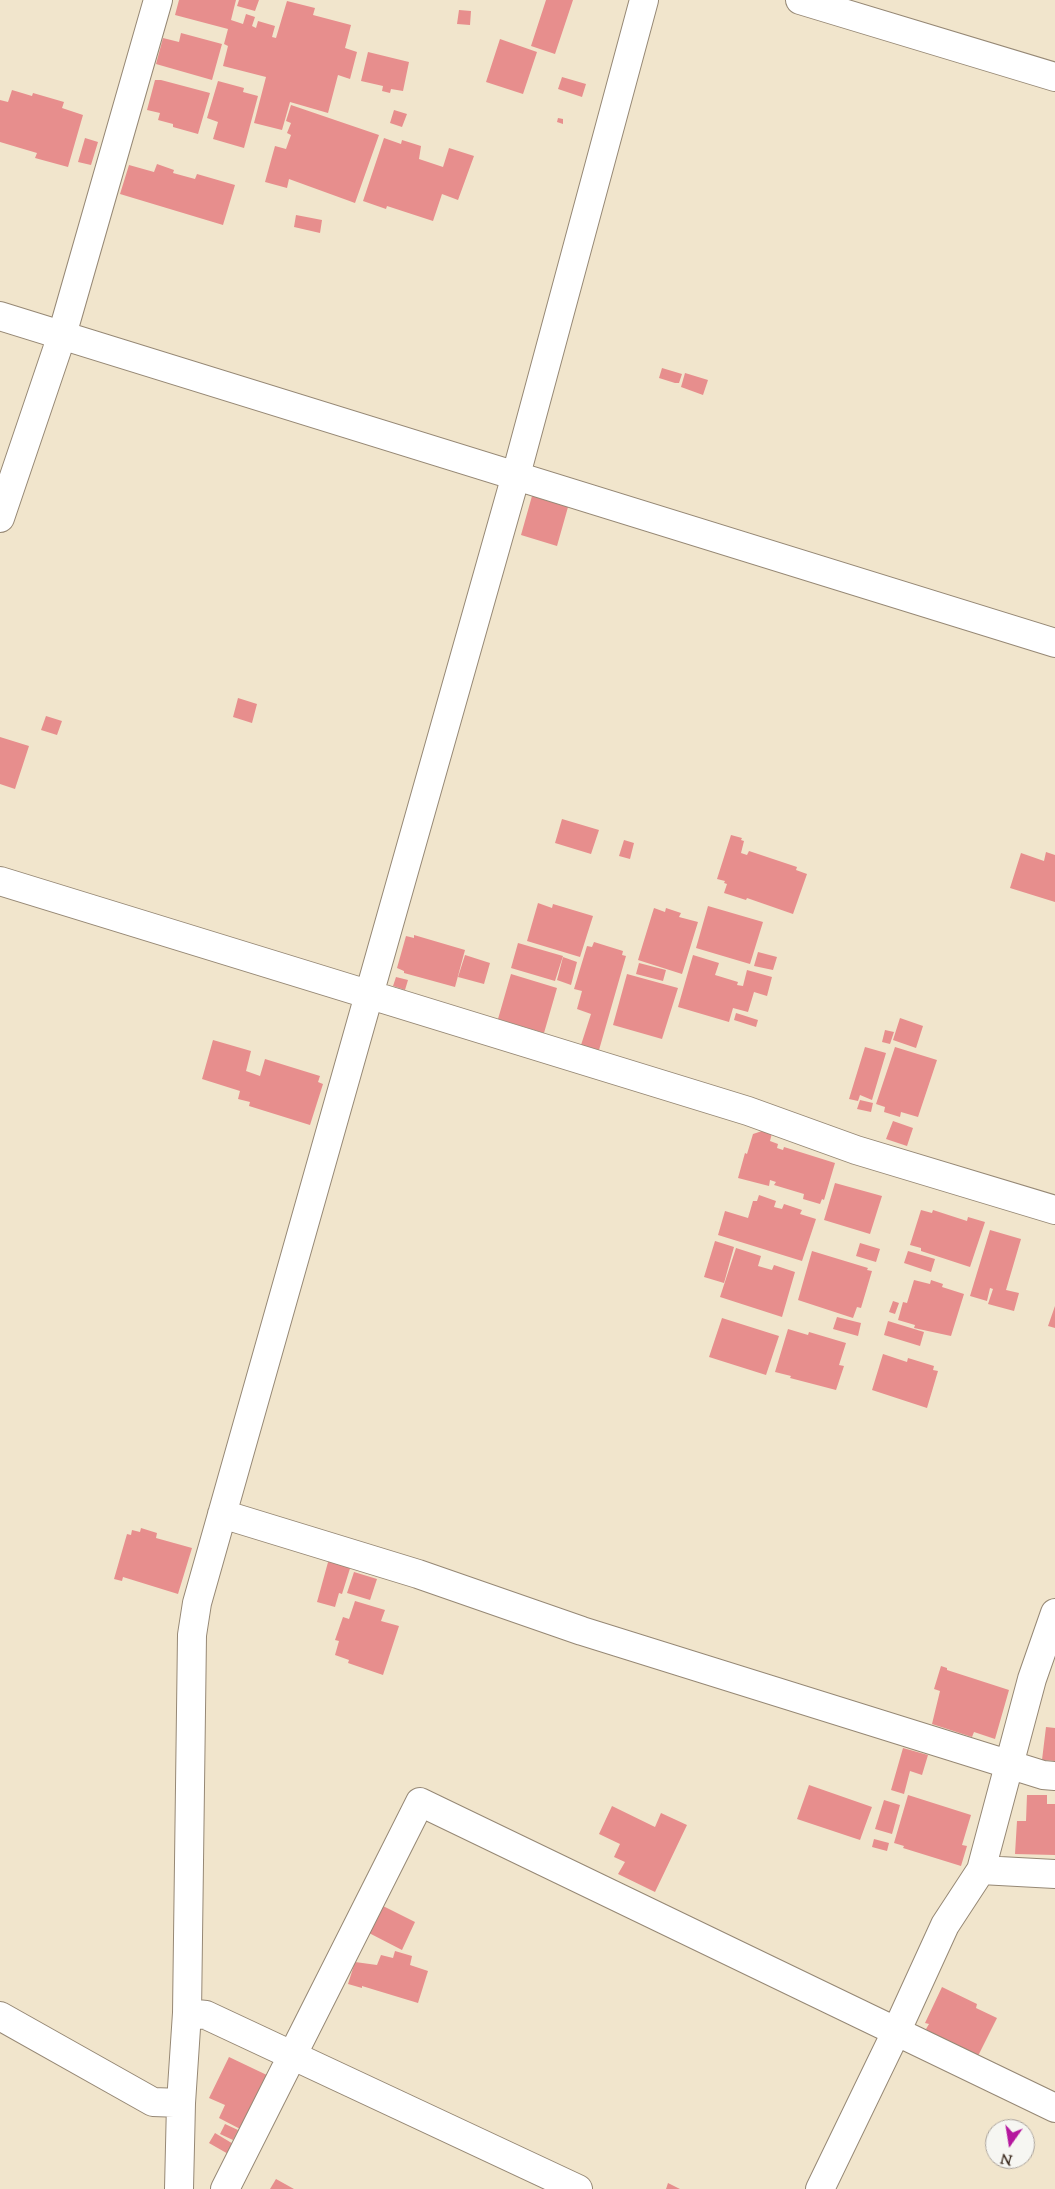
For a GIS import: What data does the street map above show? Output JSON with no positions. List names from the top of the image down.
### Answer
{
  "north": "bottom"
}
